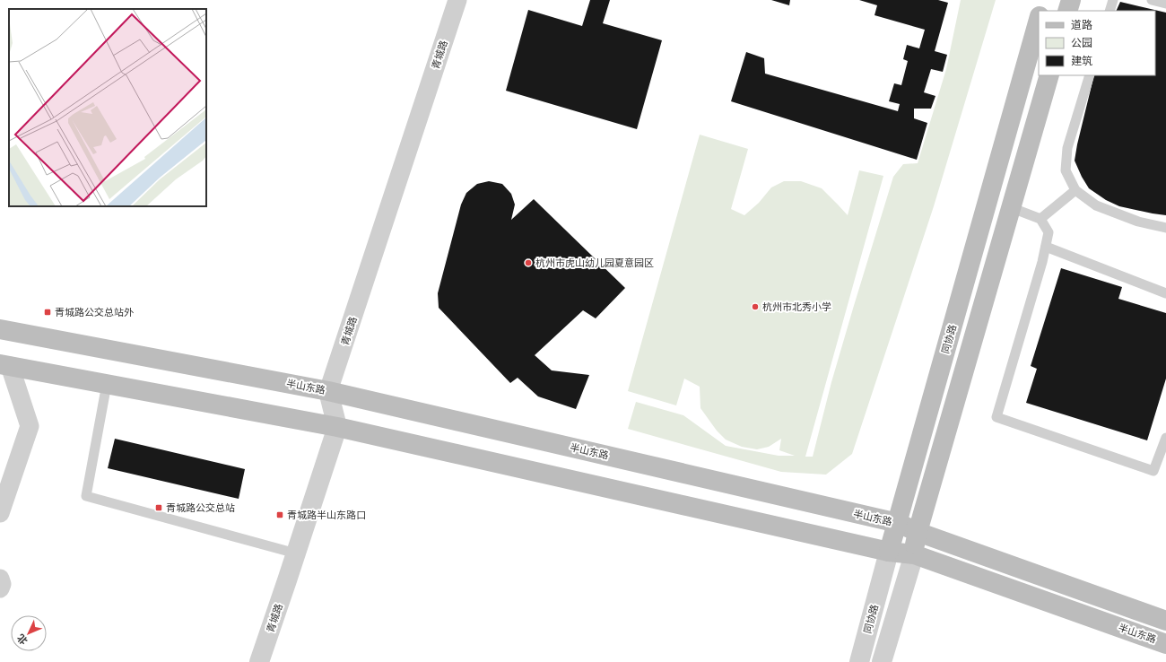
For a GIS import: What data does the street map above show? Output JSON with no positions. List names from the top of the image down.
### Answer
{
  "streets": {
    "main road": ["同协路", "半山东路"],
    "street": ["青城路"]
  },
  "crossings": [
    ["青城路", "半山东路"],
    ["同协路", "半山东路"]
  ],
  "places": {
    "other": ["杭州市虎山幼儿园夏意园区", "杭州市北秀小学"],
    "transit": ["青城路公交总站外", "青城路公交总站", "青城路半山东路口"]
  },
  "legend": ["道路", "公园", "建筑"],
  "north": "bottom left"
}
